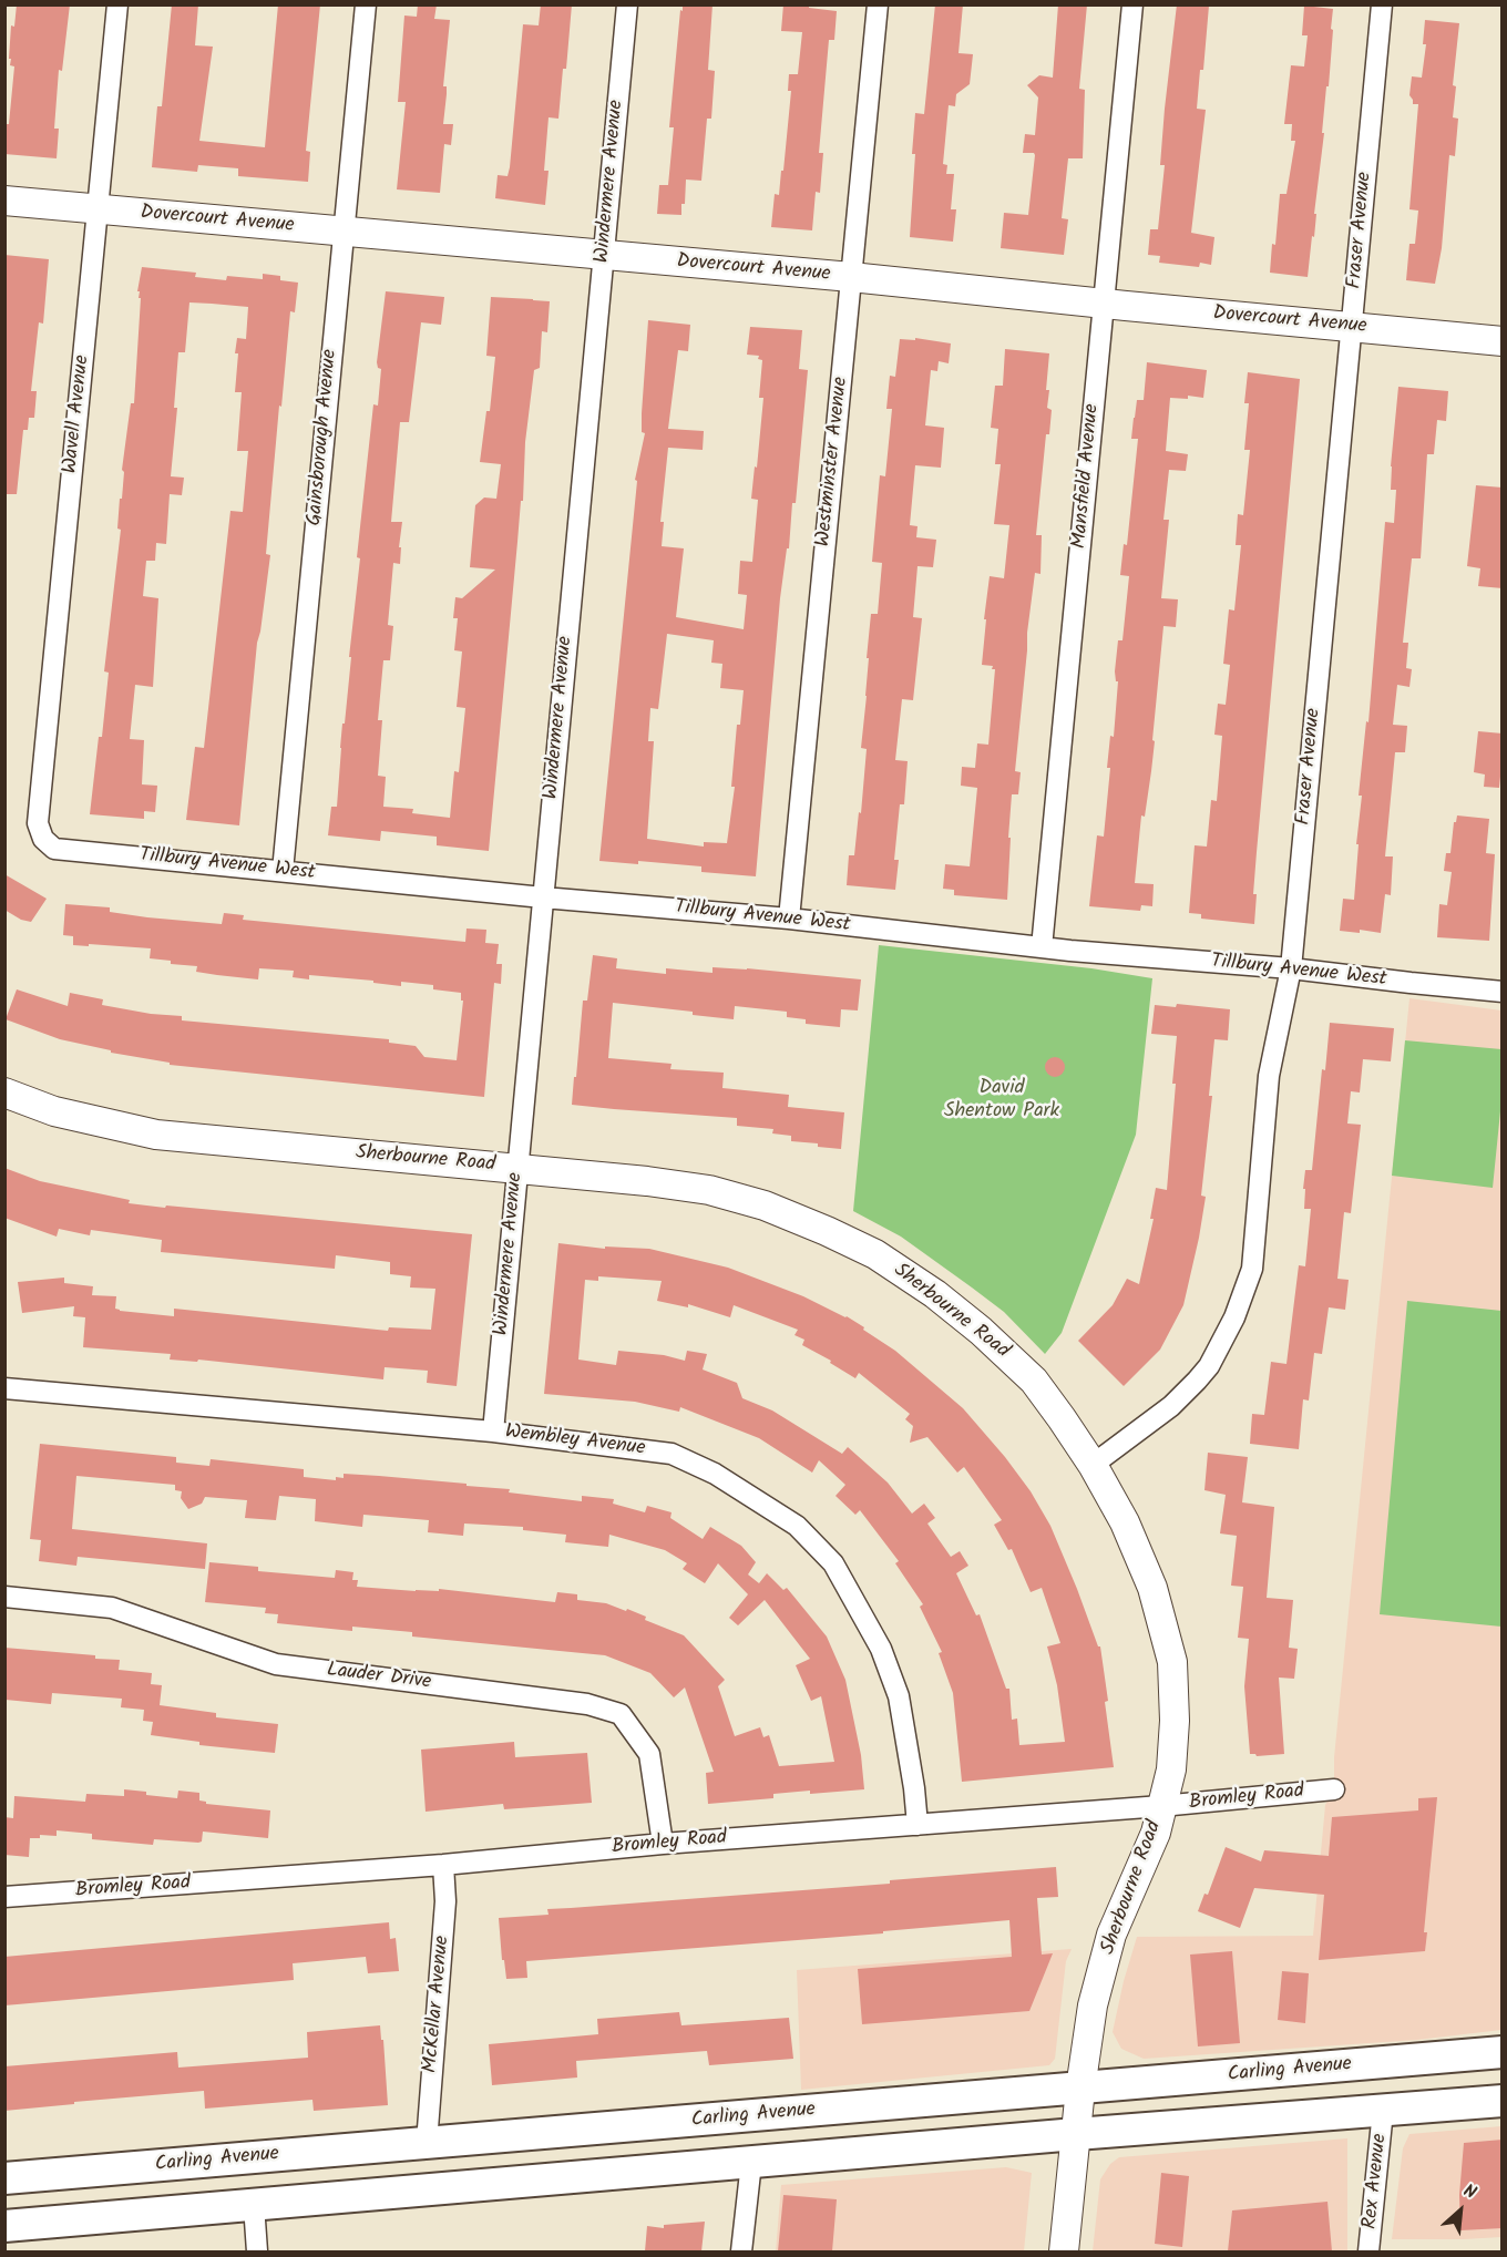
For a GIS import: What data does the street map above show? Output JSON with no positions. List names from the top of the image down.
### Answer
{
  "streets": {
    "main road": ["Carling Avenue"],
    "street": [
      "Windermere Avenue",
      "Dovercourt Avenue",
      "Fraser Avenue",
      "Wavell Avenue",
      "Gainsborough Avenue",
      "Westminster Avenue",
      "Mansfield Avenue",
      "Tillbury Avenue West",
      "Sherbourne Road",
      "Wembley Avenue",
      "Lauder Drive",
      "Bromley Road",
      "McKellar Avenue",
      "Rex Avenue"
    ]
  },
  "crossings": [
    ["Windermere Avenue", "Dovercourt Avenue"],
    ["Windermere Avenue", "Tillbury Avenue West"],
    ["Windermere Avenue", "Sherbourne Road"],
    ["Windermere Avenue", "Wembley Avenue"],
    ["Dovercourt Avenue", "Fraser Avenue"],
    ["Dovercourt Avenue", "Wavell Avenue"],
    ["Dovercourt Avenue", "Gainsborough Avenue"],
    ["Dovercourt Avenue", "Westminster Avenue"],
    ["Dovercourt Avenue", "Mansfield Avenue"],
    ["Fraser Avenue", "Tillbury Avenue West"],
    ["Fraser Avenue", "Sherbourne Road"],
    ["Wavell Avenue", "Tillbury Avenue West"],
    ["Gainsborough Avenue", "Tillbury Avenue West"],
    ["Westminster Avenue", "Tillbury Avenue West"],
    ["Mansfield Avenue", "Tillbury Avenue West"],
    ["Sherbourne Road", "Bromley Road"],
    ["Sherbourne Road", "Carling Avenue"],
    ["Wembley Avenue", "Bromley Road"],
    ["Lauder Drive", "Bromley Road"],
    ["Bromley Road", "McKellar Avenue"],
    ["McKellar Avenue", "Carling Avenue"]
  ],
  "parks": ["David Shentow Park"],
  "north": "top right"
}
